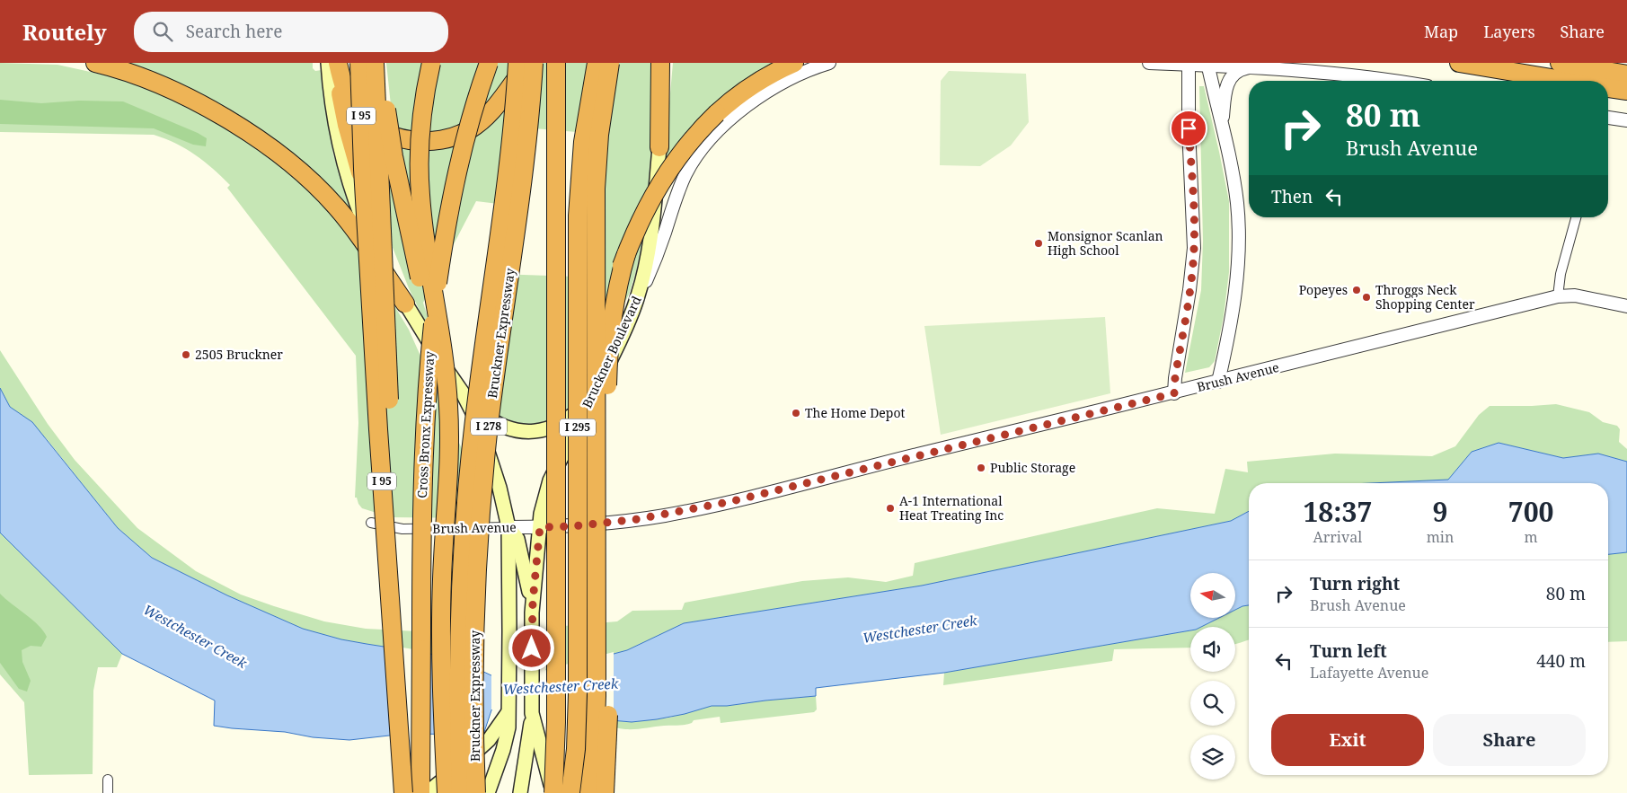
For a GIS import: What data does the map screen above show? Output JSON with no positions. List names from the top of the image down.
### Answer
{
  "streets": {
    "highway": [
      "I 95",
      "Bruckner Expressway",
      "Cross Bronx Expressway",
      "I 278",
      "I 295"
    ],
    "main road": ["Bruckner Boulevard"],
    "street": ["Brush Avenue"]
  },
  "crossings": [
    ["Bruckner Boulevard", "Brush Avenue"]
  ],
  "water": ["Westchester Creek"],
  "places": [
    "Monsignor Scanlan High School",
    "Popeyes",
    "Throggs Neck Shopping Center",
    "2505 Bruckner",
    "The Home Depot",
    "Public Storage",
    "A-1 International Heat Treating Inc"
  ],
  "north": "left",
  "page": {
    "header": "Routely",
    "search": "Search here",
    "nav": ["Map", "Layers", "Share"],
    "turn": ["80 m", "Brush Avenue"],
    "then": "Then",
    "eta": [
      "18:37",
      "Arrival",
      "9",
      "min",
      "700",
      "m"
    ],
    "list": [
      {
        "name": "Turn right",
        "note": "Brush Avenue",
        "value": "80 m"
      },
      {
        "name": "Turn left",
        "note": "Lafayette Avenue",
        "value": "440 m"
      }
    ],
    "buttons": ["Exit", "Share"]
  }
}
